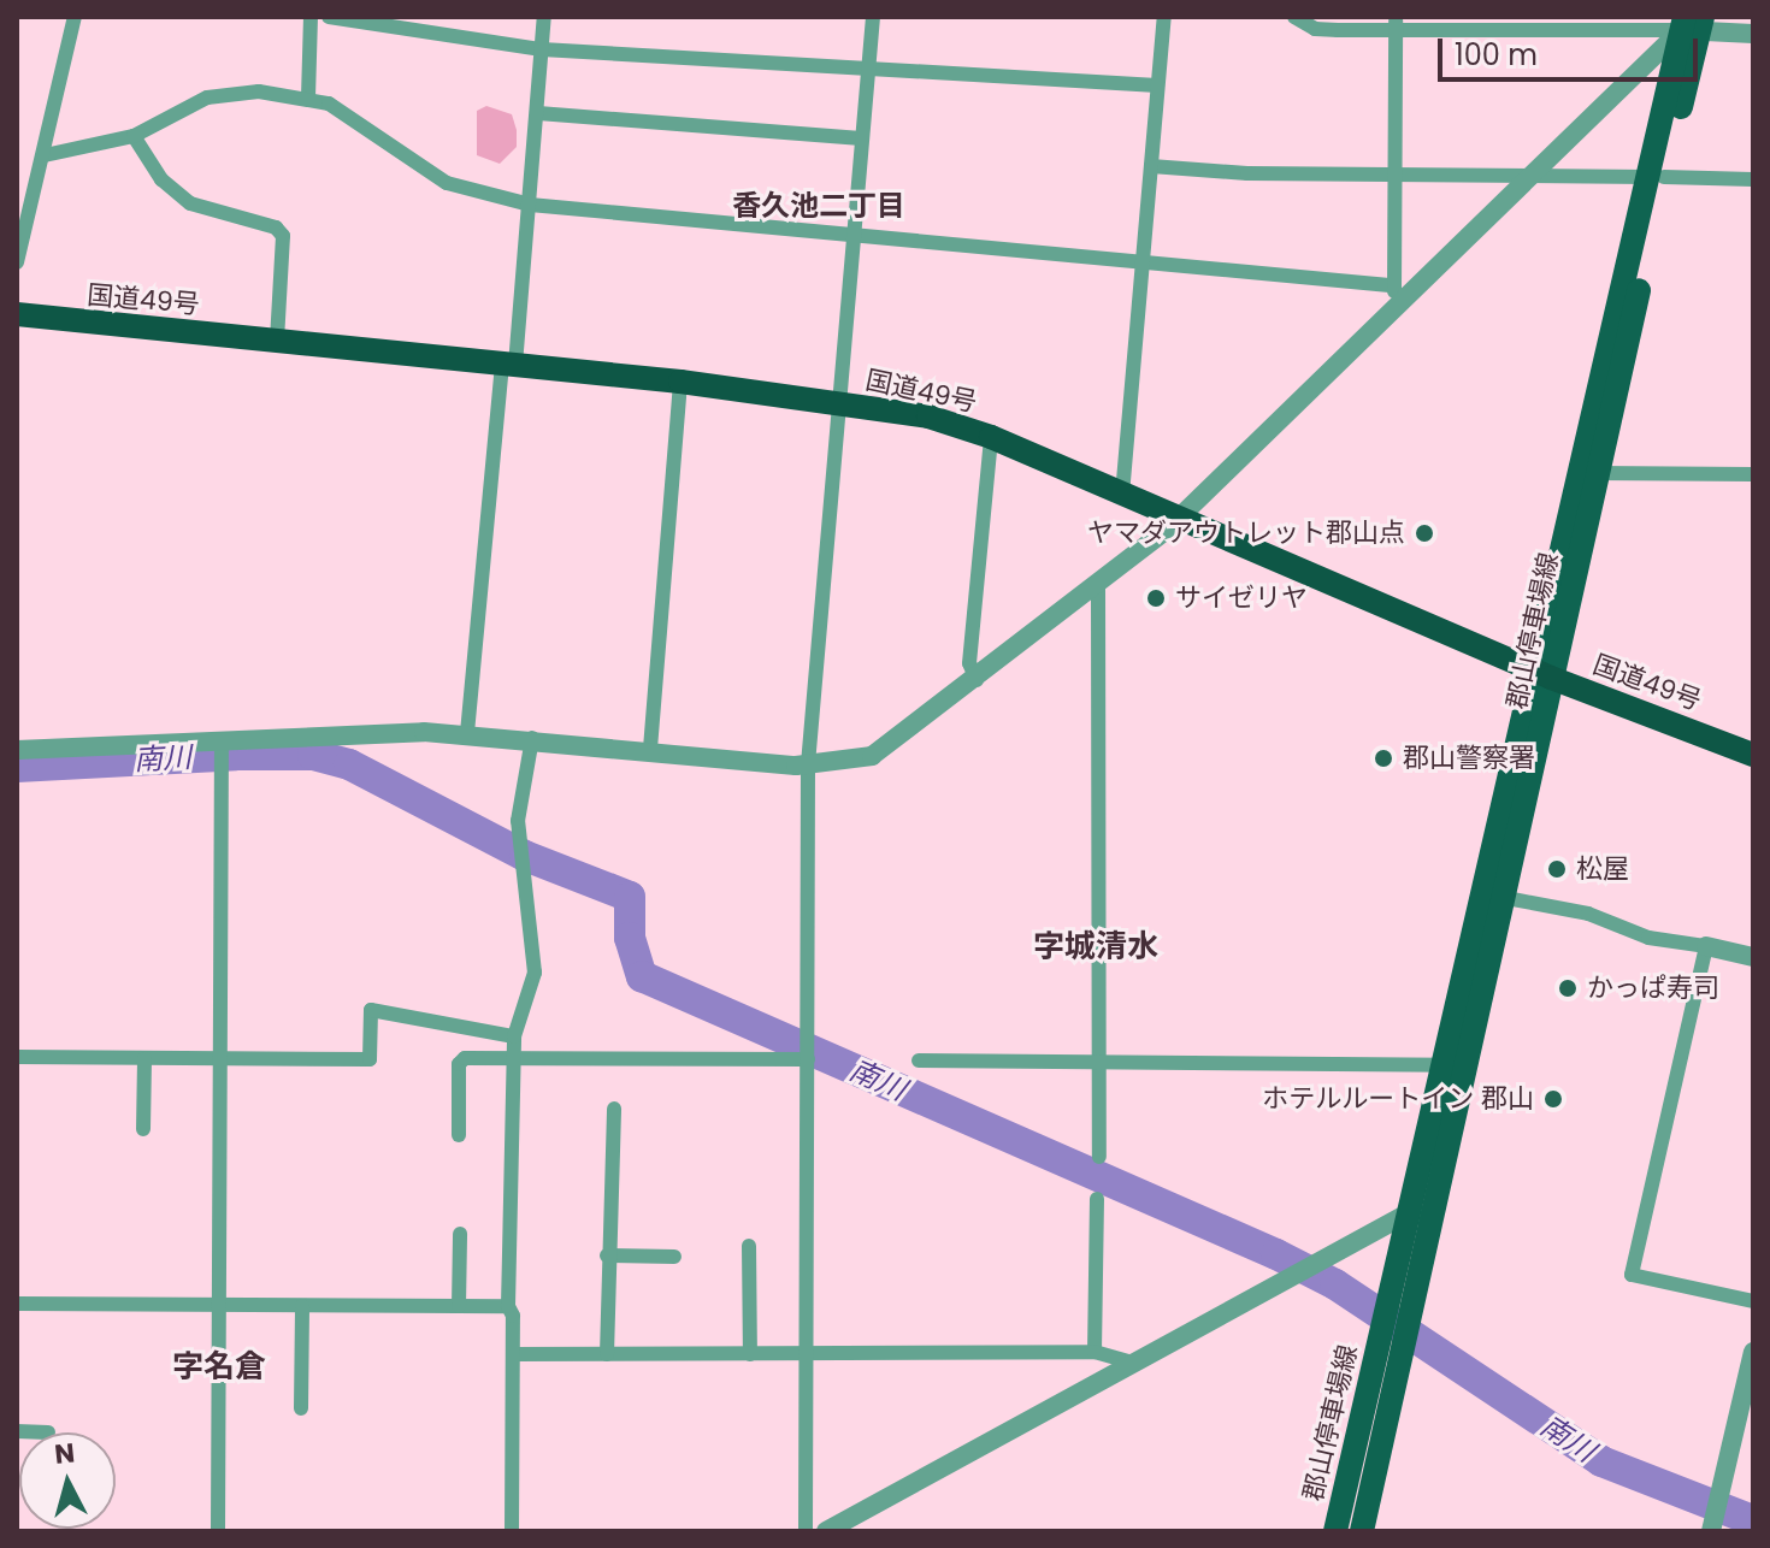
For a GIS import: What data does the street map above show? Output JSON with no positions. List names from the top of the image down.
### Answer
{
  "streets": {
    "highway": ["国道49号"],
    "main road": ["郡山停車場線"]
  },
  "crossings": [
    ["国道49号", "郡山停車場線"]
  ],
  "districts": ["香久池二丁目", "字城清水", "字名倉"],
  "water": ["南川"],
  "places": [
    "ヤマダアウトレット郡山点",
    "サイゼリヤ",
    "郡山警察署",
    "松屋",
    "かっぱ寿司",
    "ホテルルートイン 郡山"
  ],
  "scale_bar": "100 m",
  "north": "top"
}
